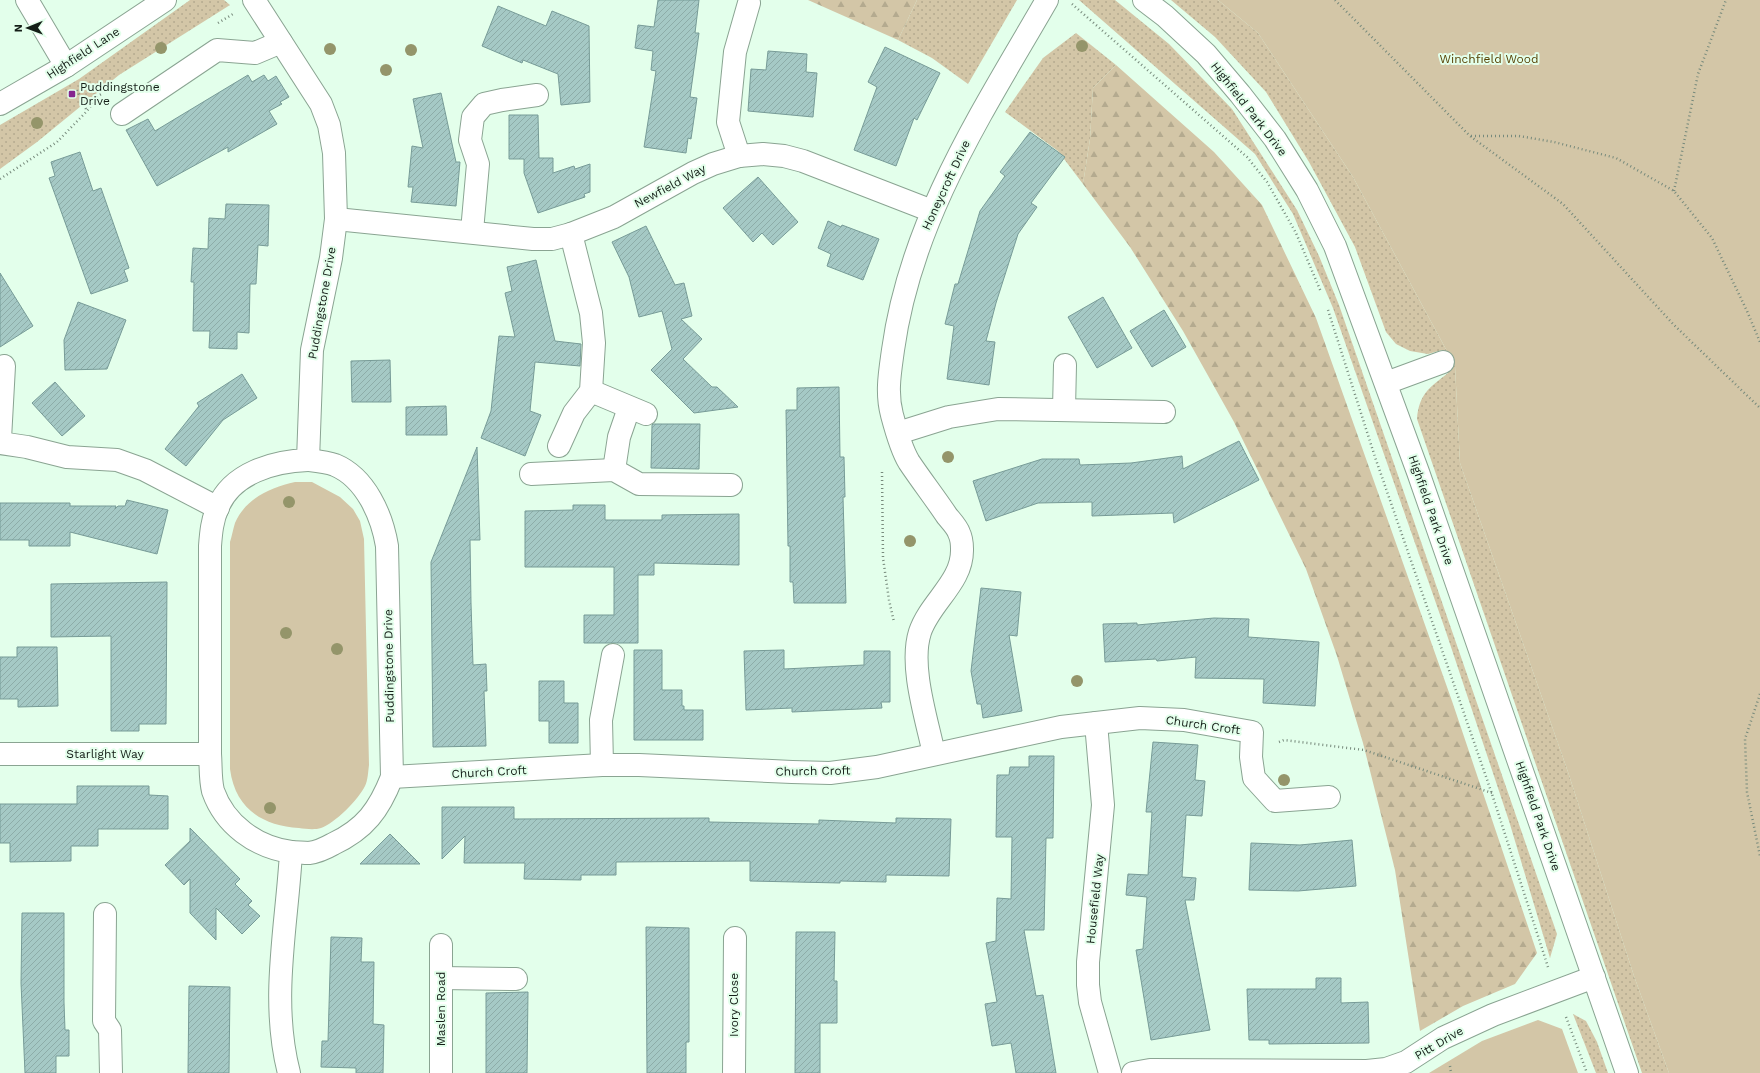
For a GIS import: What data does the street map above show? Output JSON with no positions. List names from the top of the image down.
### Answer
{
  "streets": {
    "street": [
      "Highfield Lane",
      "Highfield Park Drive",
      "Honeycroft Drive",
      "Newfield Way",
      "Puddingstone Drive",
      "Church Croft",
      "Starlight Way",
      "Housefield Way",
      "Ivory Close",
      "Maslen Road",
      "Pitt Drive"
    ]
  },
  "crossings": [
    ["Highfield Park Drive", "Pitt Drive"],
    ["Honeycroft Drive", "Newfield Way"],
    ["Honeycroft Drive", "Church Croft"],
    ["Newfield Way", "Puddingstone Drive"],
    ["Puddingstone Drive", "Church Croft"],
    ["Puddingstone Drive", "Starlight Way"],
    ["Church Croft", "Housefield Way"]
  ],
  "parks": ["Winchfield Wood"],
  "places": {
    "transit": ["Puddingstone Drive"]
  },
  "north": "left"
}
